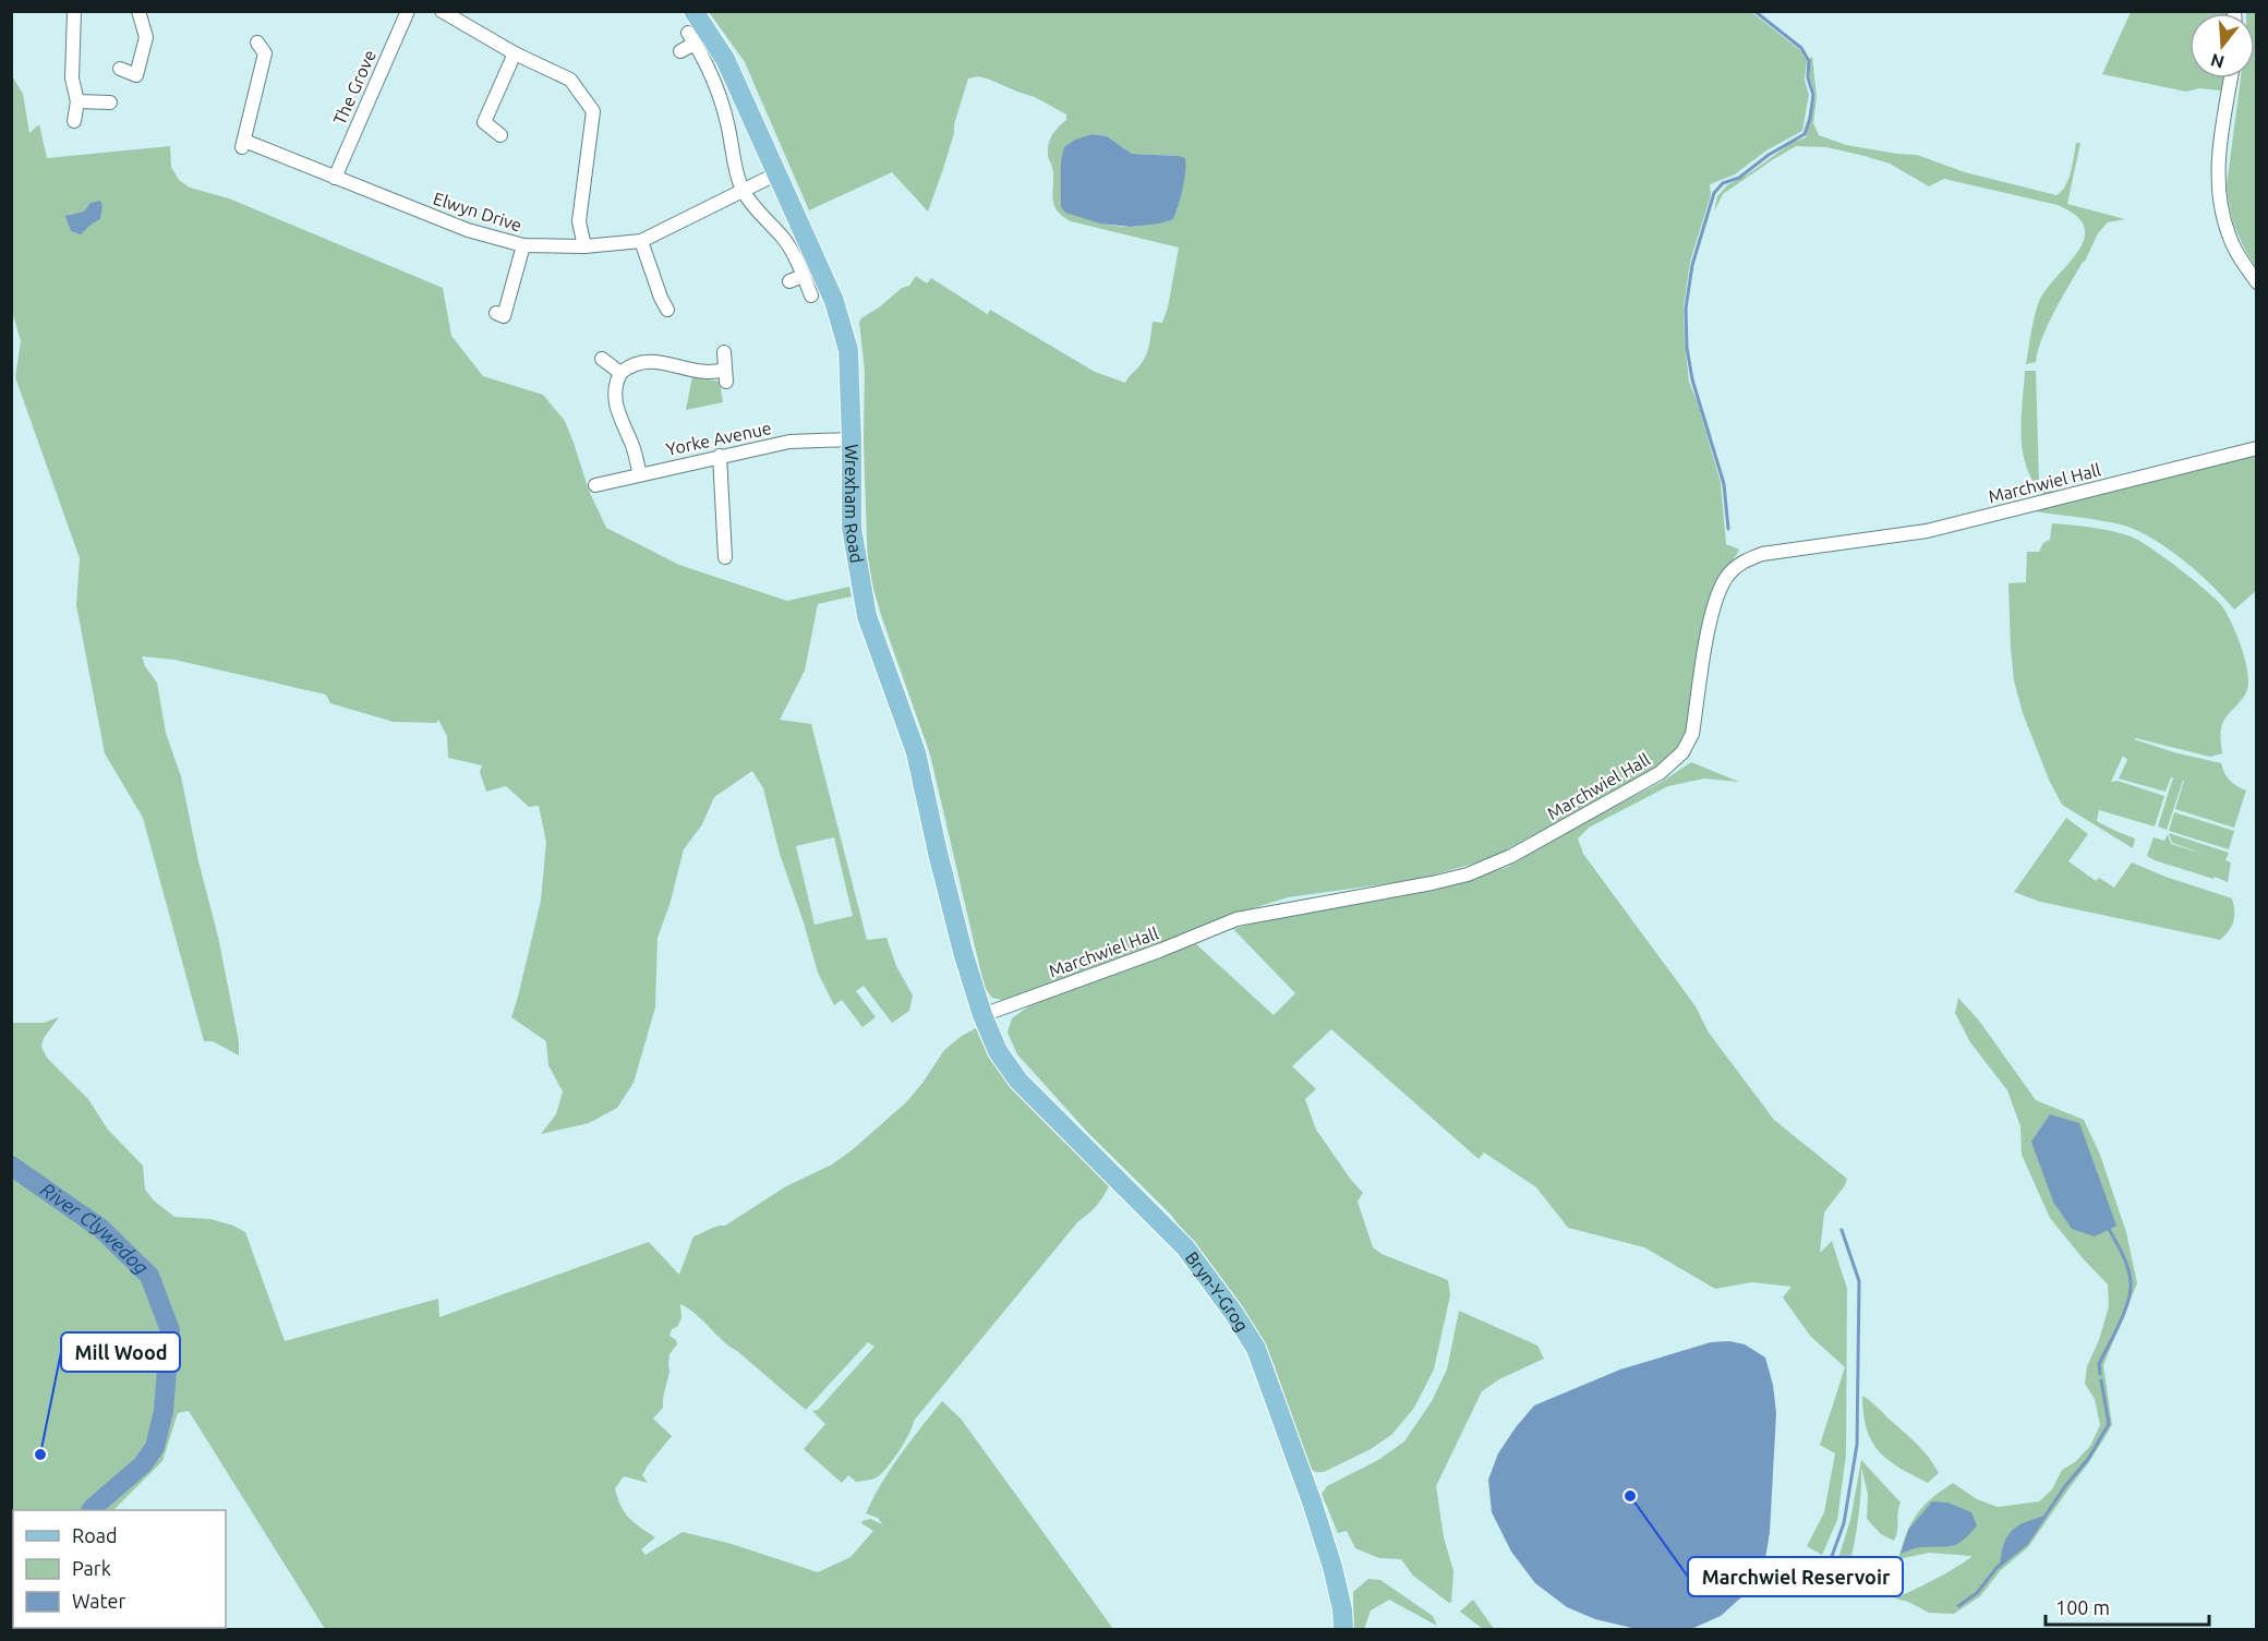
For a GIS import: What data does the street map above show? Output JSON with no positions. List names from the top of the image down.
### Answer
{
  "streets": {
    "main road": ["Wrexham Road", "Bryn-Y-Grog"],
    "street": [
      "The Grove",
      "Elwyn Drive",
      "Yorke Avenue",
      "Marchwiel Hall"
    ]
  },
  "crossings": [
    ["The Grove", "Elwyn Drive"],
    ["Elwyn Drive", "Wrexham Road"],
    ["Yorke Avenue", "Wrexham Road"],
    ["Marchwiel Hall", "Wrexham Road"],
    ["Marchwiel Hall", "Bryn-Y-Grog"],
    ["Wrexham Road", "Bryn-Y-Grog"]
  ],
  "water": ["River Clywedog"],
  "places": ["Mill Wood", "Marchwiel Reservoir"],
  "legend": ["Road", "Park", "Water"],
  "scale_bar": "100 m",
  "north": "bottom"
}
